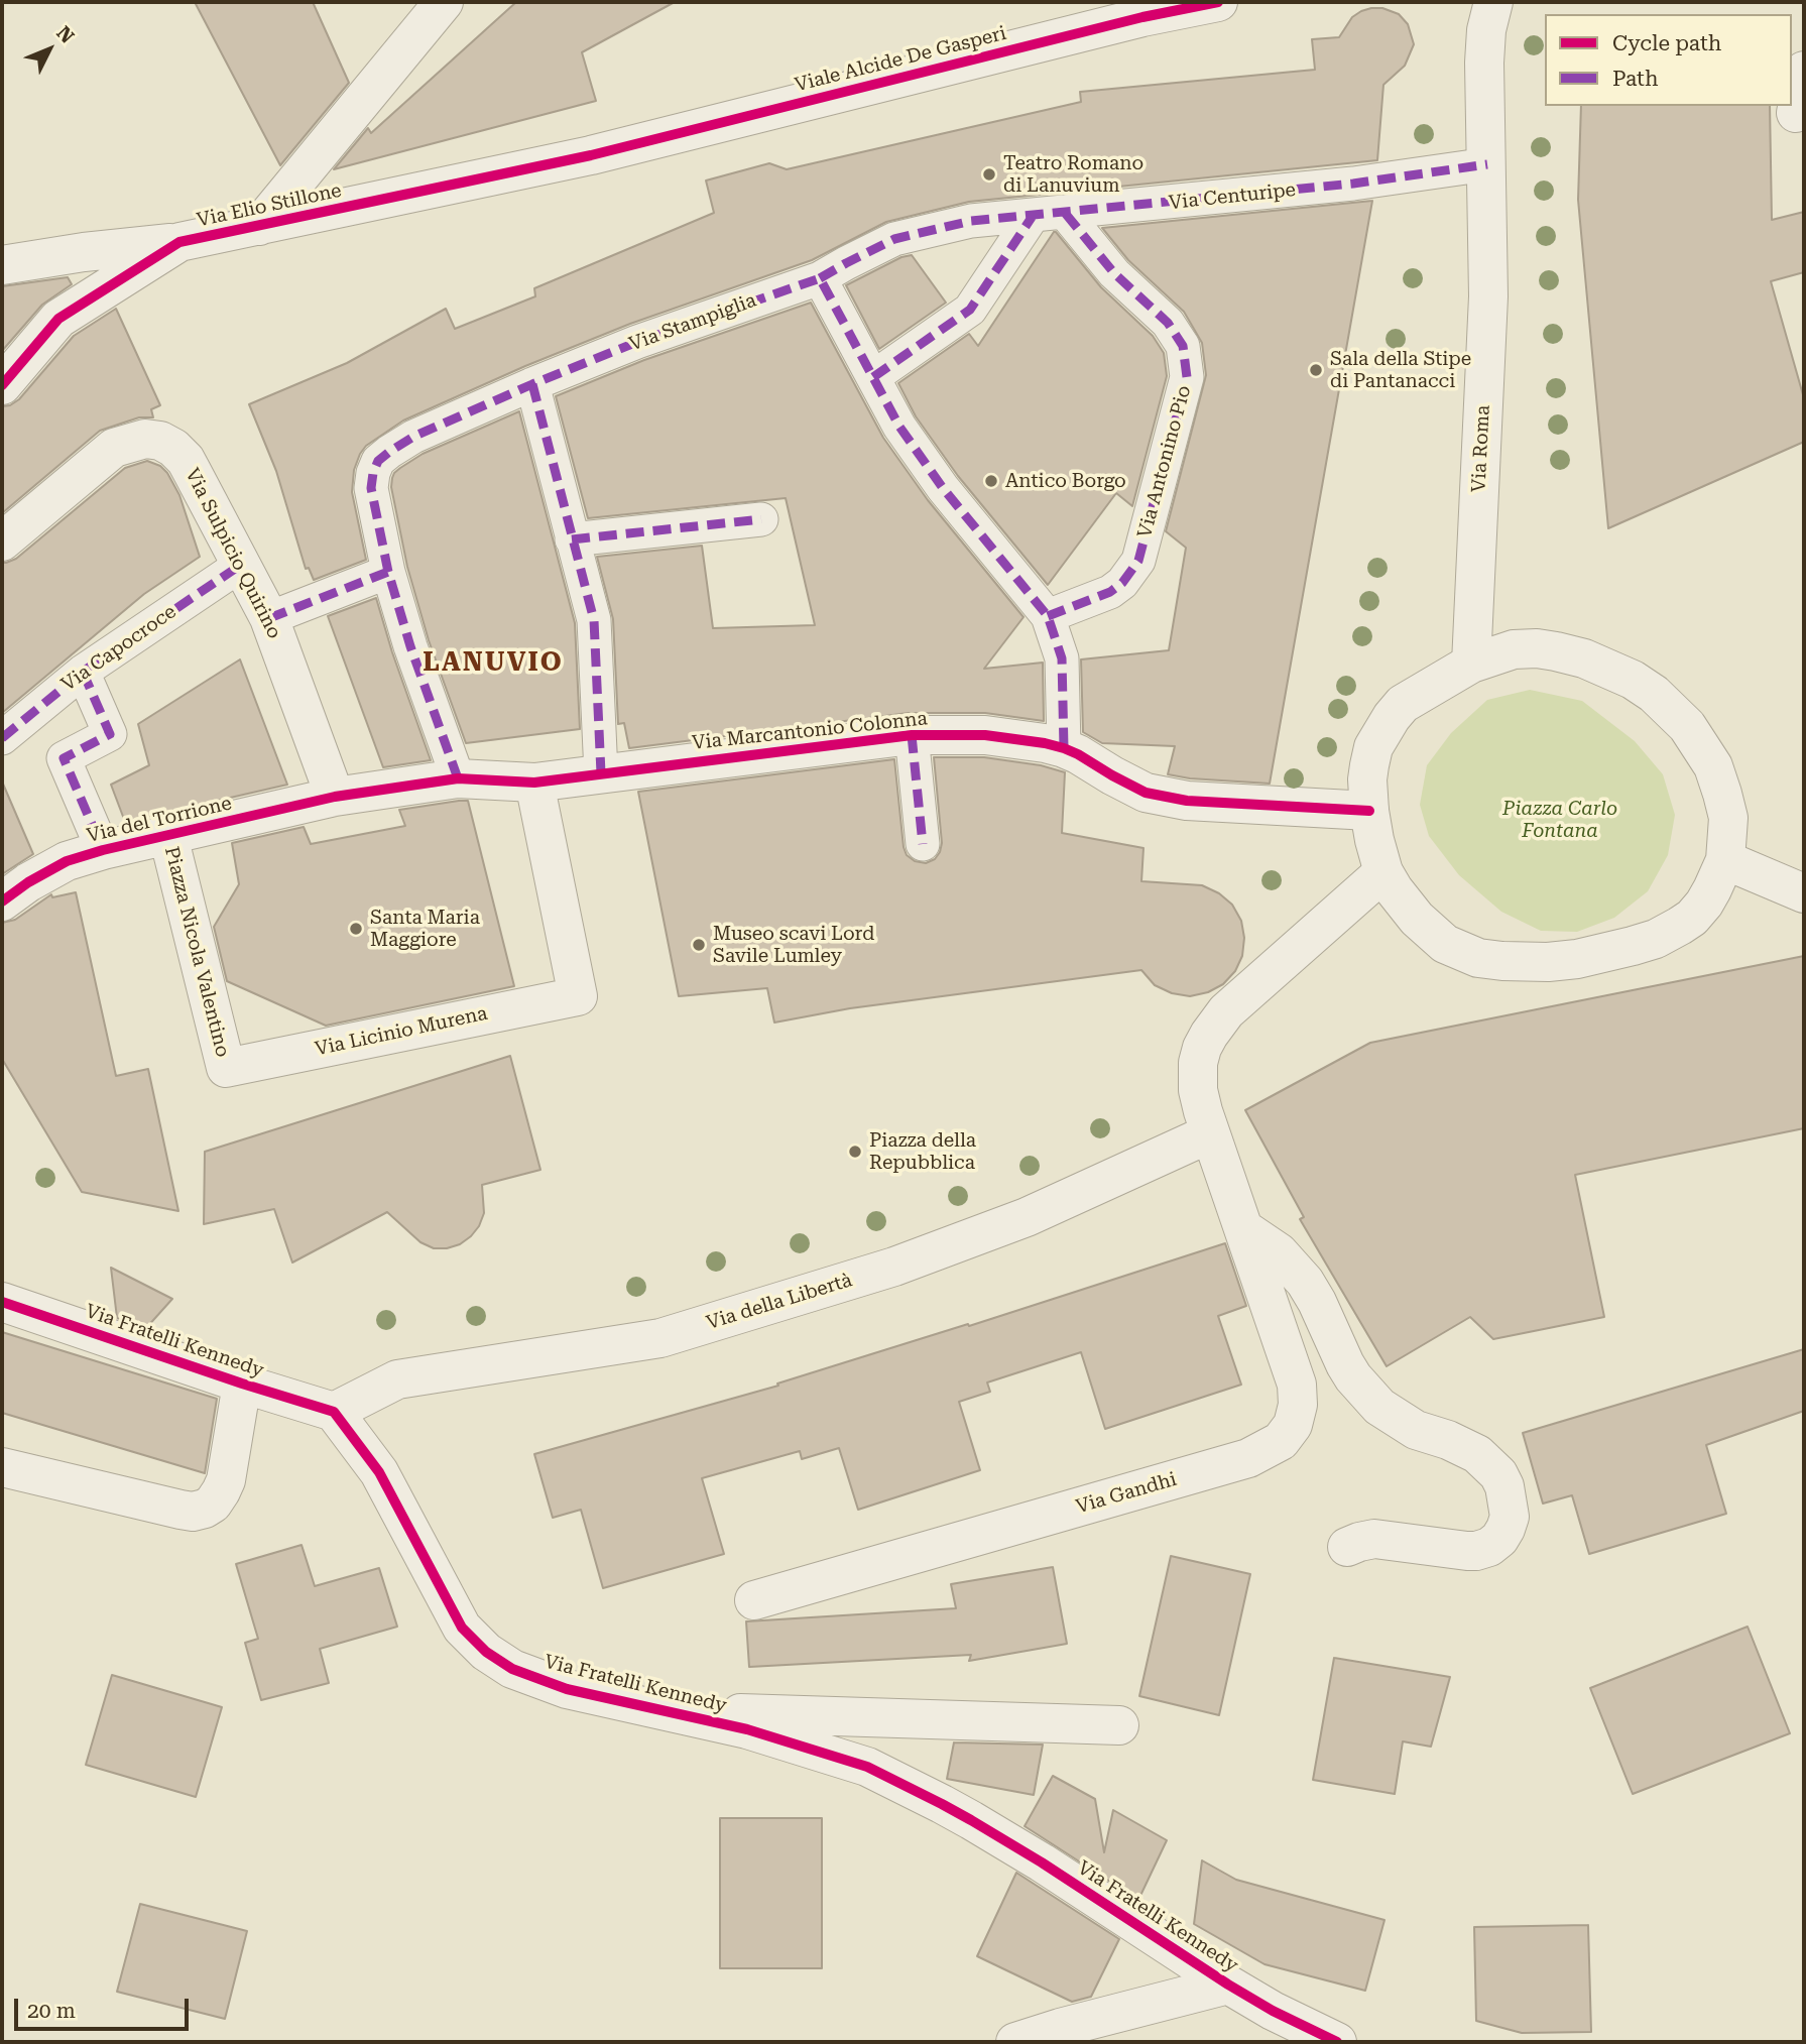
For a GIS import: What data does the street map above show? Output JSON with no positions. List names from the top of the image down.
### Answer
{
  "streets": {
    "street": [
      "Viale Alcide De Gasperi",
      "Via Centuripe",
      "Via Elio Stillone",
      "Via Stampiglia",
      "Via Roma",
      "Via Antonino Pio",
      "Via Sulpicio Quirino",
      "Via Capocroce",
      "Via Marcantonio Colonna",
      "Via del Torrione",
      "Piazza Nicola Valentino",
      "Via Licinio Murena",
      "Via della Libertà",
      "Via Fratelli Kennedy",
      "Via Gandhi"
    ]
  },
  "crossings": [
    ["Viale Alcide De Gasperi", "Via Elio Stillone"],
    ["Via Centuripe", "Via Stampiglia"],
    ["Via Centuripe", "Via Roma"],
    ["Via Centuripe", "Via Antonino Pio"],
    ["Via Stampiglia", "Via Marcantonio Colonna"],
    ["Via Stampiglia", "Via del Torrione"],
    ["Via Sulpicio Quirino", "Via Capocroce"],
    ["Via Sulpicio Quirino", "Via del Torrione"],
    ["Via Marcantonio Colonna", "Via del Torrione"],
    ["Via Marcantonio Colonna", "Via Licinio Murena"],
    ["Via del Torrione", "Piazza Nicola Valentino"],
    ["Piazza Nicola Valentino", "Via Licinio Murena"],
    ["Via della Libertà", "Via Fratelli Kennedy"],
    ["Via della Libertà", "Via Gandhi"]
  ],
  "districts": ["LANUVIO"],
  "parks": ["Piazza Carlo Fontana"],
  "places": [
    "Teatro Romano di Lanuvium",
    "Sala della Stipe di Pantanacci",
    "Antico Borgo",
    "Santa Maria Maggiore",
    "Museo scavi Lord Savile Lumley",
    "Piazza della Repubblica"
  ],
  "legend": ["Cycle path", "Path"],
  "scale_bar": "20 m",
  "north": "top right"
}
